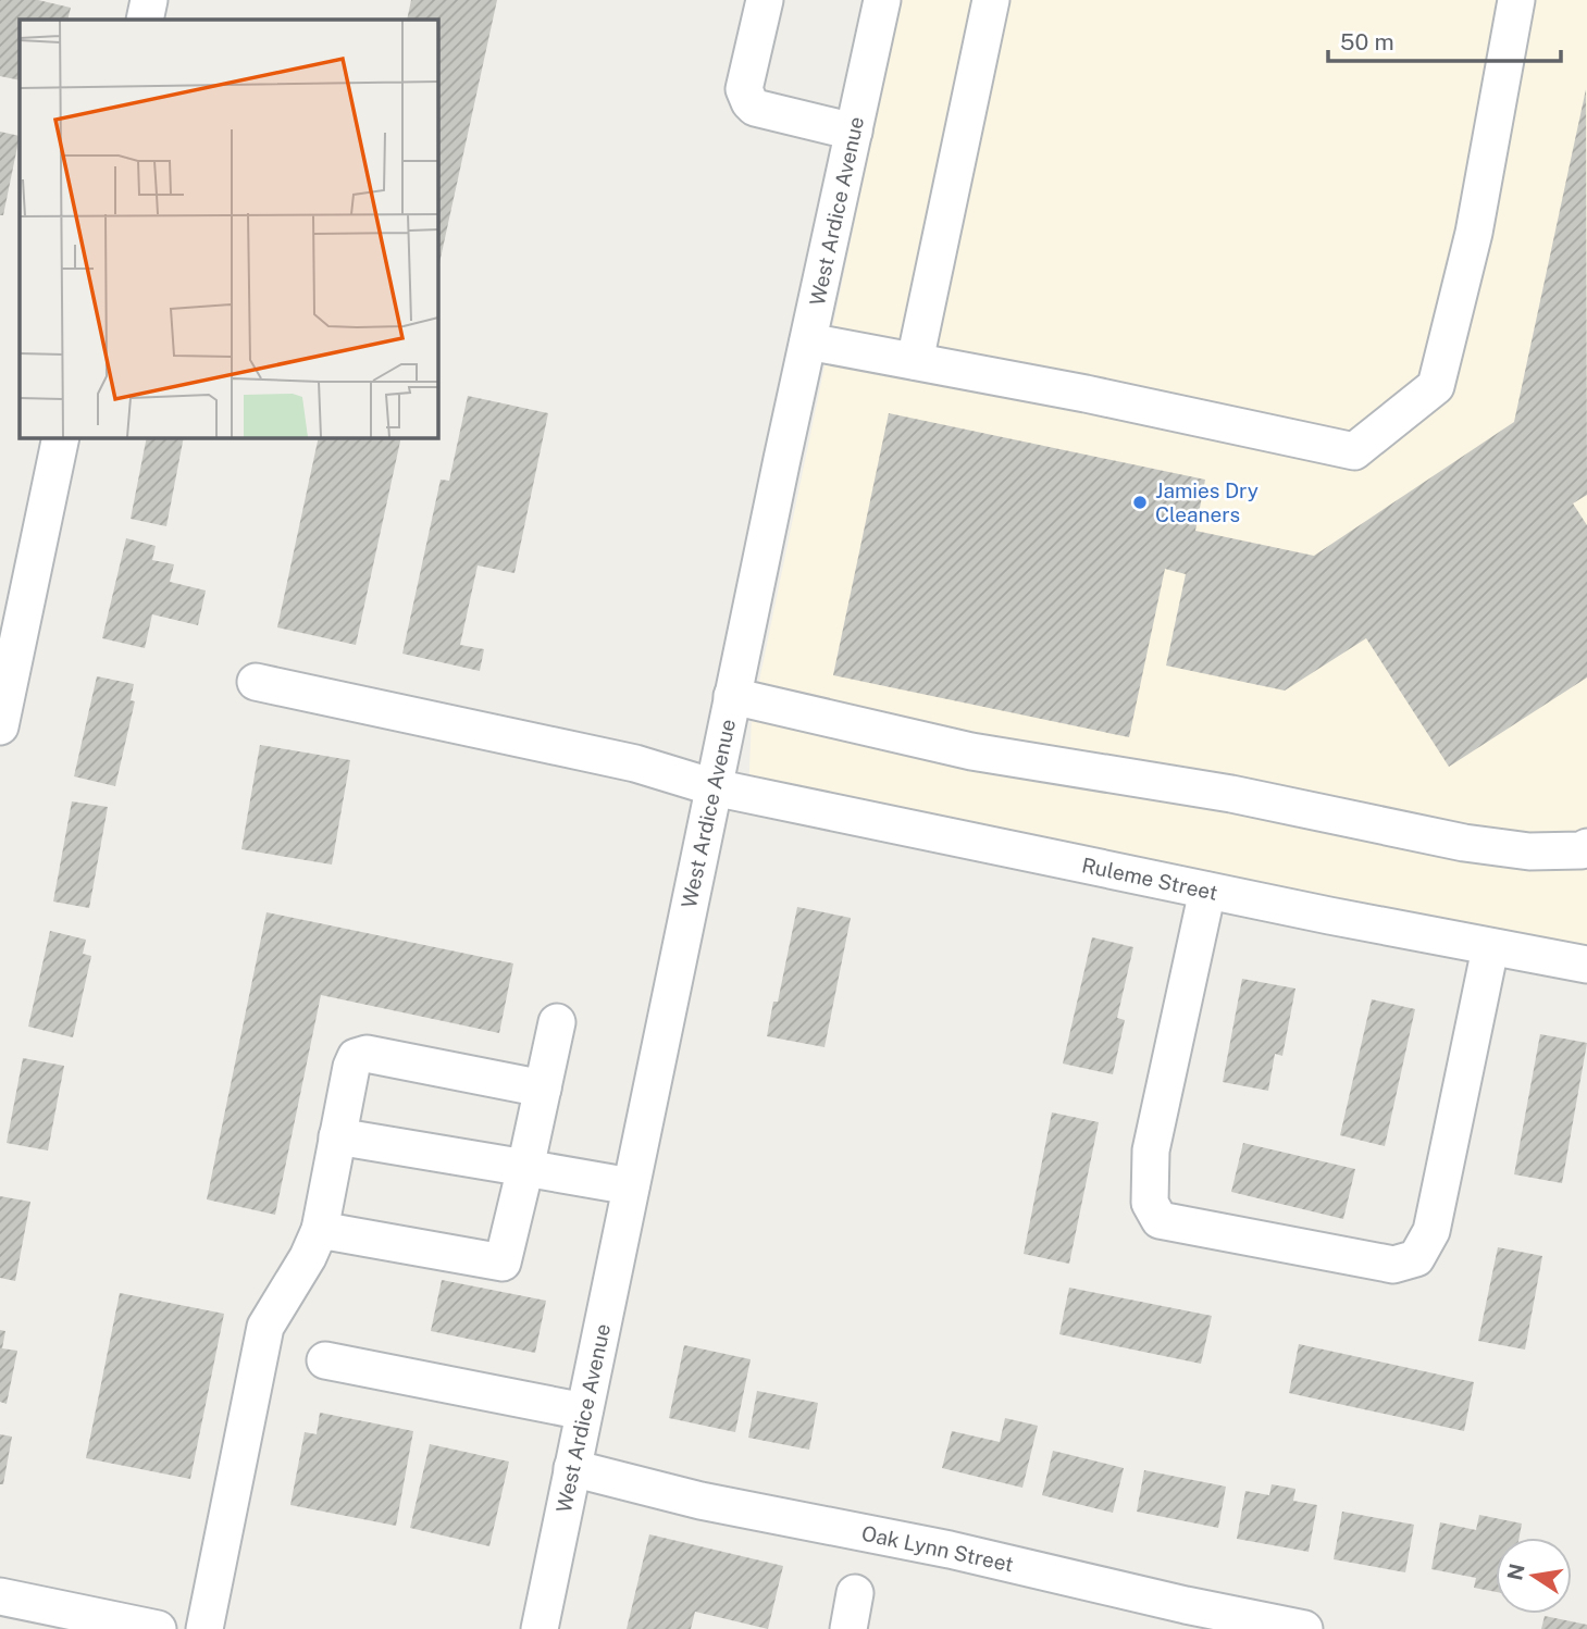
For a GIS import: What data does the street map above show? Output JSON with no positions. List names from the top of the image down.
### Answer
{
  "streets": {
    "street": ["West Ardice Avenue", "Ruleme Street", "Oak Lynn Street"]
  },
  "crossings": [
    ["West Ardice Avenue", "Ruleme Street"],
    ["West Ardice Avenue", "Oak Lynn Street"]
  ],
  "places": ["Jamies Dry Cleaners"],
  "scale_bar": "50 m",
  "north": "left"
}
